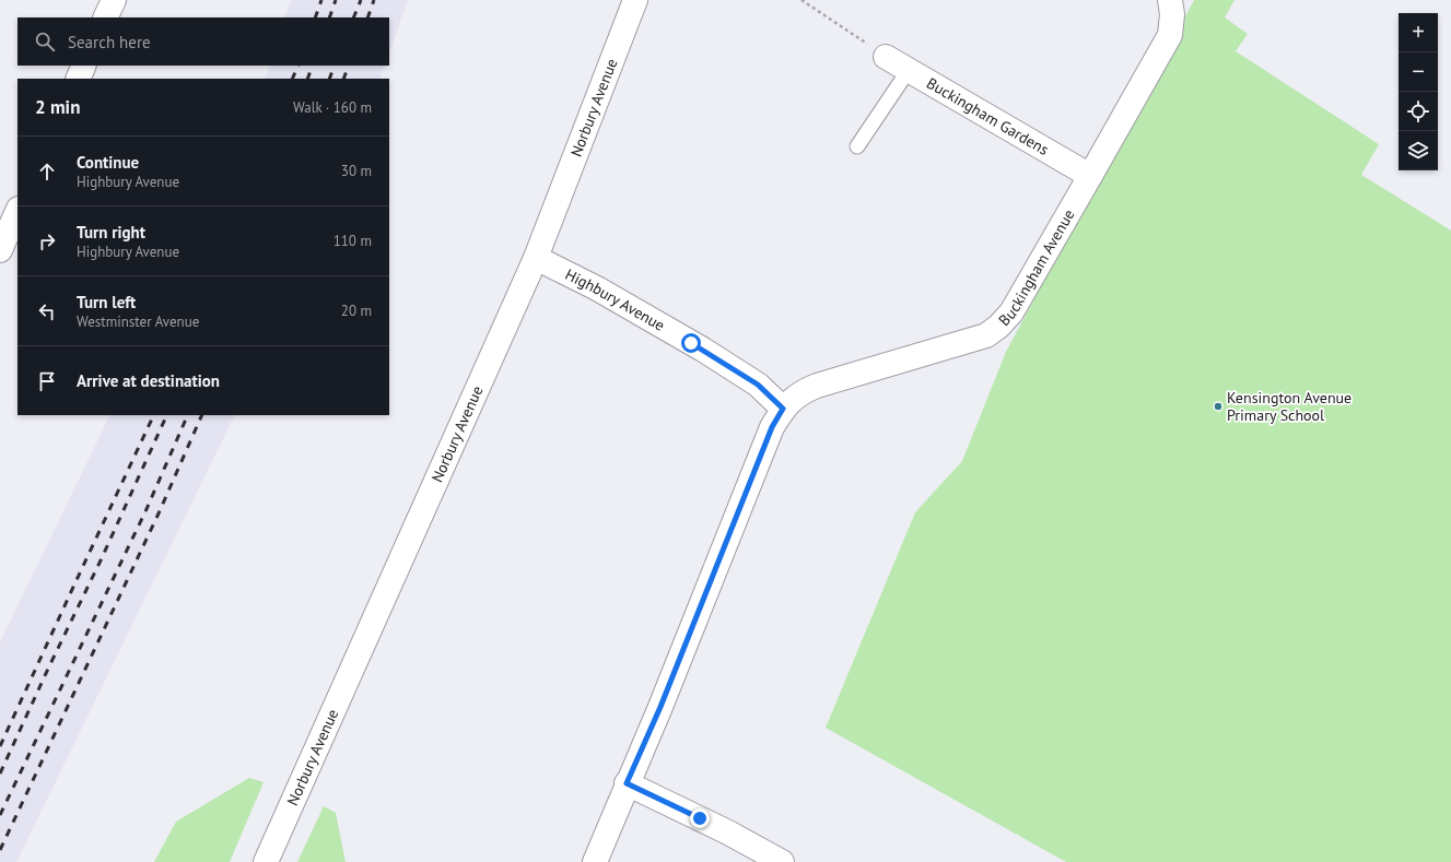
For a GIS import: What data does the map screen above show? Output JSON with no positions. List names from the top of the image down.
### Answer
{
  "streets": {
    "street": [
      "Norbury Avenue",
      "Buckingham Gardens",
      "Buckingham Avenue",
      "Highbury Avenue"
    ]
  },
  "crossings": [
    ["Norbury Avenue", "Highbury Avenue"],
    ["Buckingham Gardens", "Buckingham Avenue"],
    ["Buckingham Avenue", "Highbury Avenue"]
  ],
  "places": ["Kensington Avenue Primary School"],
  "page": {
    "map_buttons": ["+", "−"],
    "search": "Search here",
    "heading": ["2 min", "Walk · 160 m"],
    "list": [
      ["Continue", "Highbury Avenue", "30 m"],
      ["Turn right", "Highbury Avenue", "110 m"],
      ["Turn left", "Westminster Avenue", "20 m"],
      "Arrive at destination"
    ]
  }
}
